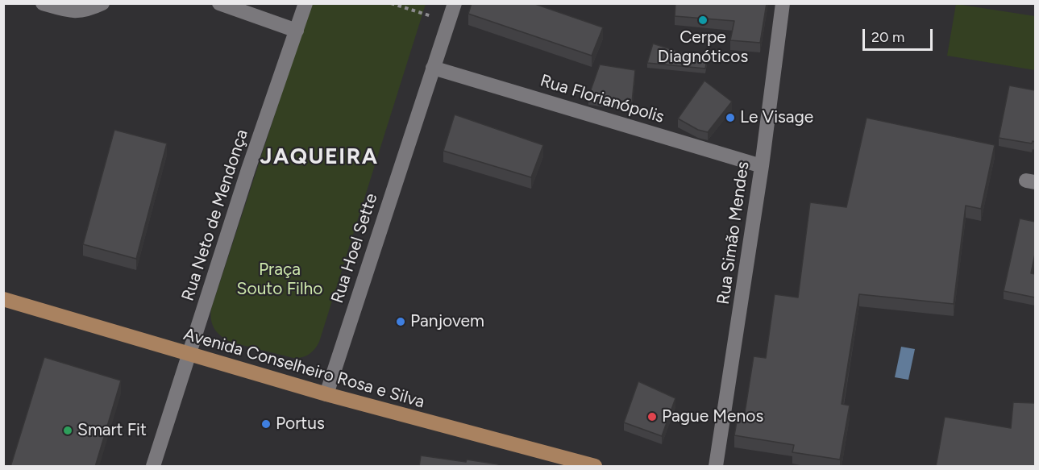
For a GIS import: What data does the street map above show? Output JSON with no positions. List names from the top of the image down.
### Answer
{
  "streets": {
    "main road": ["Avenida Conselheiro Rosa e Silva"],
    "street": [
      "Rua Florianópolis",
      "Rua Neto de Mendonça",
      "Rua Simão Mendes",
      "Rua Hoel Sette"
    ]
  },
  "crossings": [
    ["Rua Florianópolis", "Rua Simão Mendes"],
    ["Rua Florianópolis", "Rua Hoel Sette"],
    ["Rua Neto de Mendonça", "Avenida Conselheiro Rosa e Silva"],
    ["Rua Hoel Sette", "Avenida Conselheiro Rosa e Silva"]
  ],
  "districts": ["JAQUEIRA"],
  "parks": ["Praça Souto Filho"],
  "places": [
    "Cerpe Diagnóticos",
    "Le Visage",
    "Panjovem",
    "Pague Menos",
    "Portus",
    "Smart Fit"
  ],
  "scale_bar": "20 m"
}
